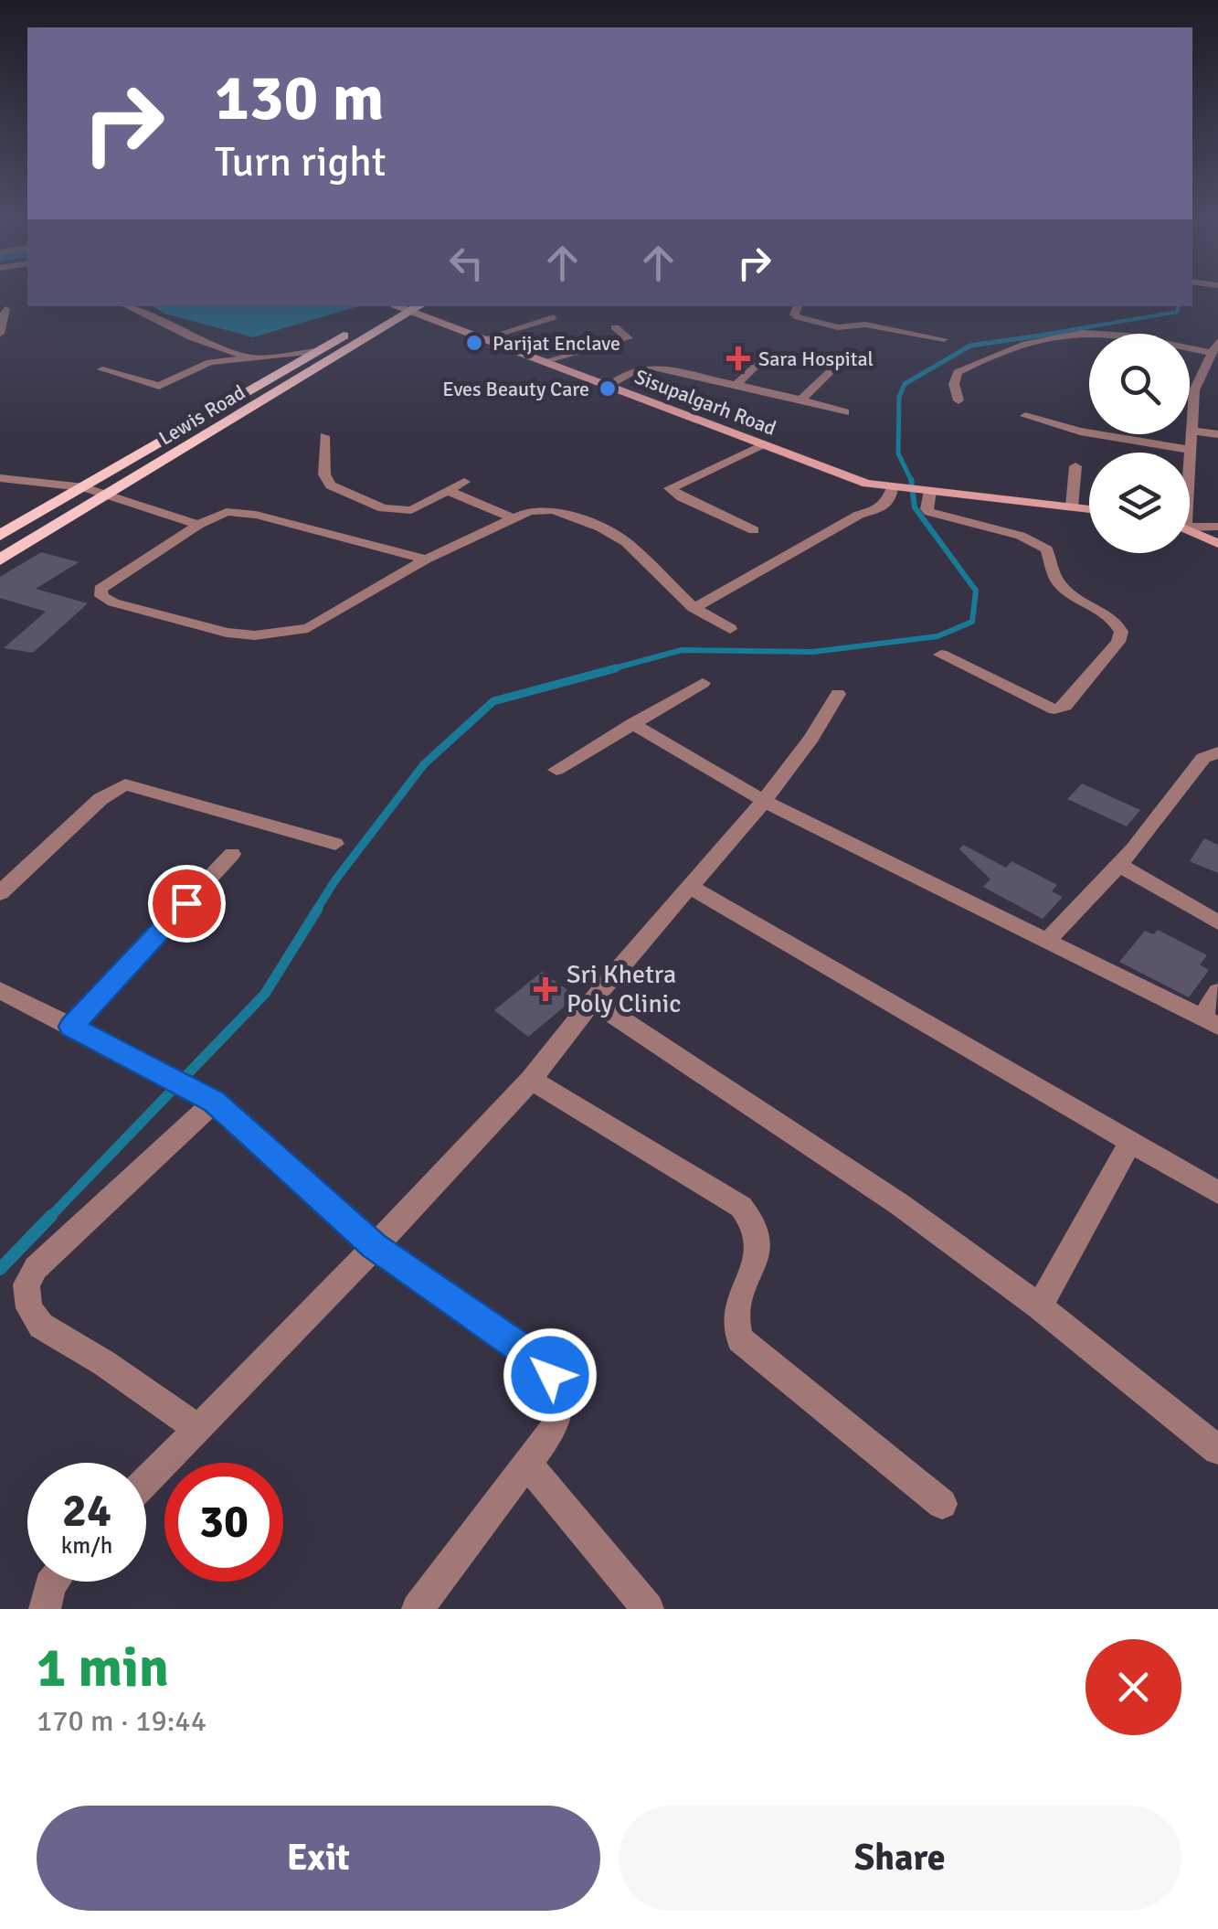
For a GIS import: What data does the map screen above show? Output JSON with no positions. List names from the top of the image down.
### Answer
{
  "streets": {
    "main road": ["Lewis Road"],
    "street": ["Sisupalgarh Road"]
  },
  "crossings": [
    ["Sisupalgarh Road", "Lewis Road"]
  ],
  "places": {
    "other": ["Parijat Enclave", "Eves Beauty Care"],
    "health": ["Sara Hospital", "Sri Khetra Poly Clinic"]
  },
  "page": {
    "turn": ["130 m", "Turn right"],
    "speed": "24 km/h",
    "limit": "30",
    "heading": ["1 min", "170 m · 19:44"],
    "buttons": ["Exit", "Share"]
  }
}
